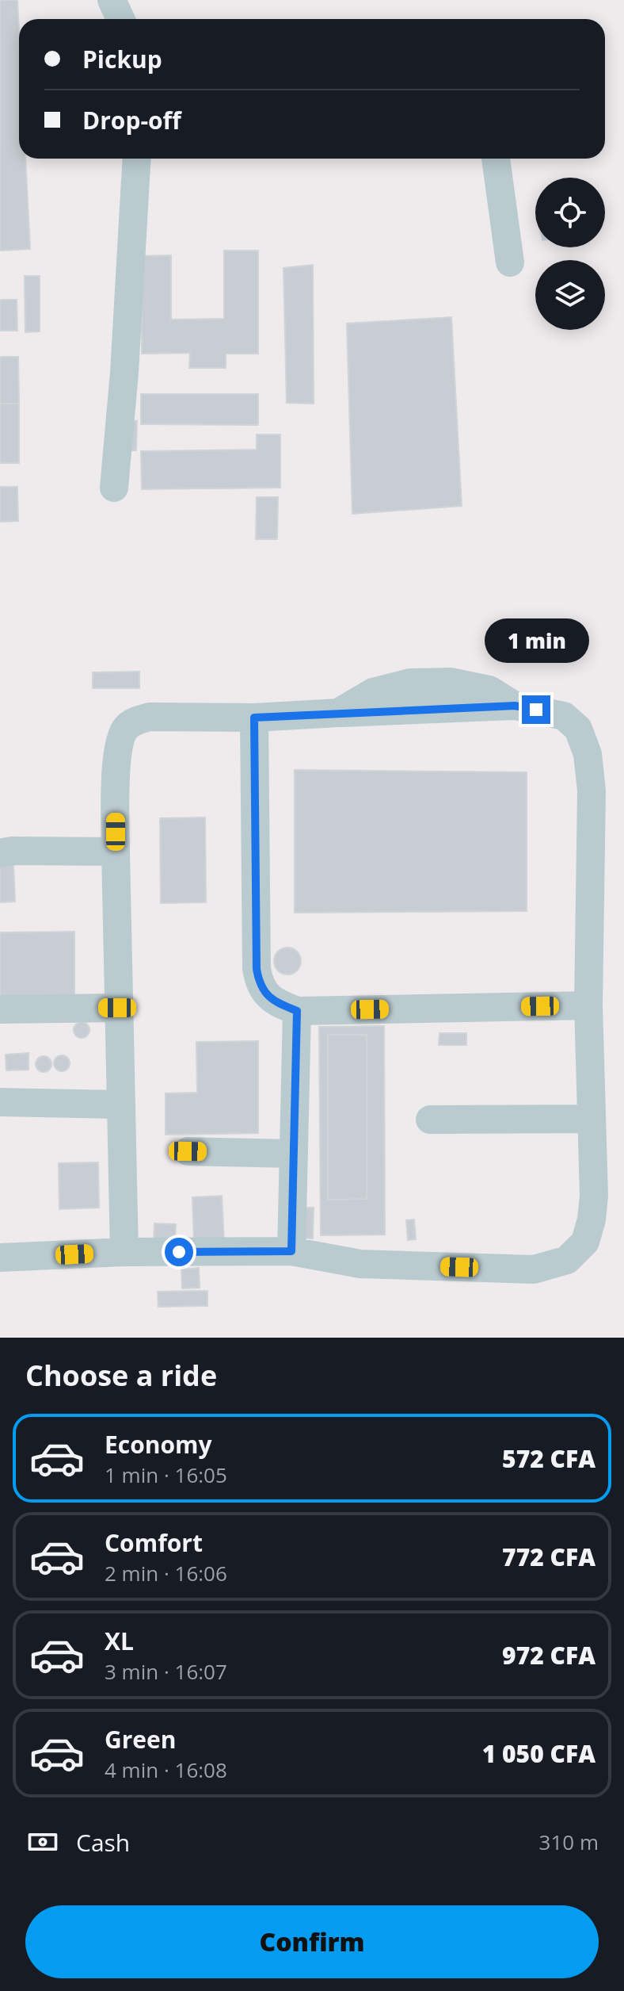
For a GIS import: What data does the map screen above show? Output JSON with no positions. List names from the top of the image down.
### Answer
{
  "page": {
    "banner": ["Pickup", "Drop-off"],
    "bubble": "1 min",
    "heading": "Choose a ride",
    "list": [
      {
        "name": "Economy",
        "note": "1 min · 16:05",
        "value": "572 CFA"
      },
      {
        "name": "Comfort",
        "note": "2 min · 16:06",
        "value": "772 CFA"
      },
      {
        "name": "XL",
        "note": "3 min · 16:07",
        "value": "972 CFA"
      },
      {
        "name": "Green",
        "note": "4 min · 16:08",
        "value": "1 050 CFA"
      }
    ],
    "pay": ["Cash", "310 m"],
    "buttons": "Confirm"
  }
}
